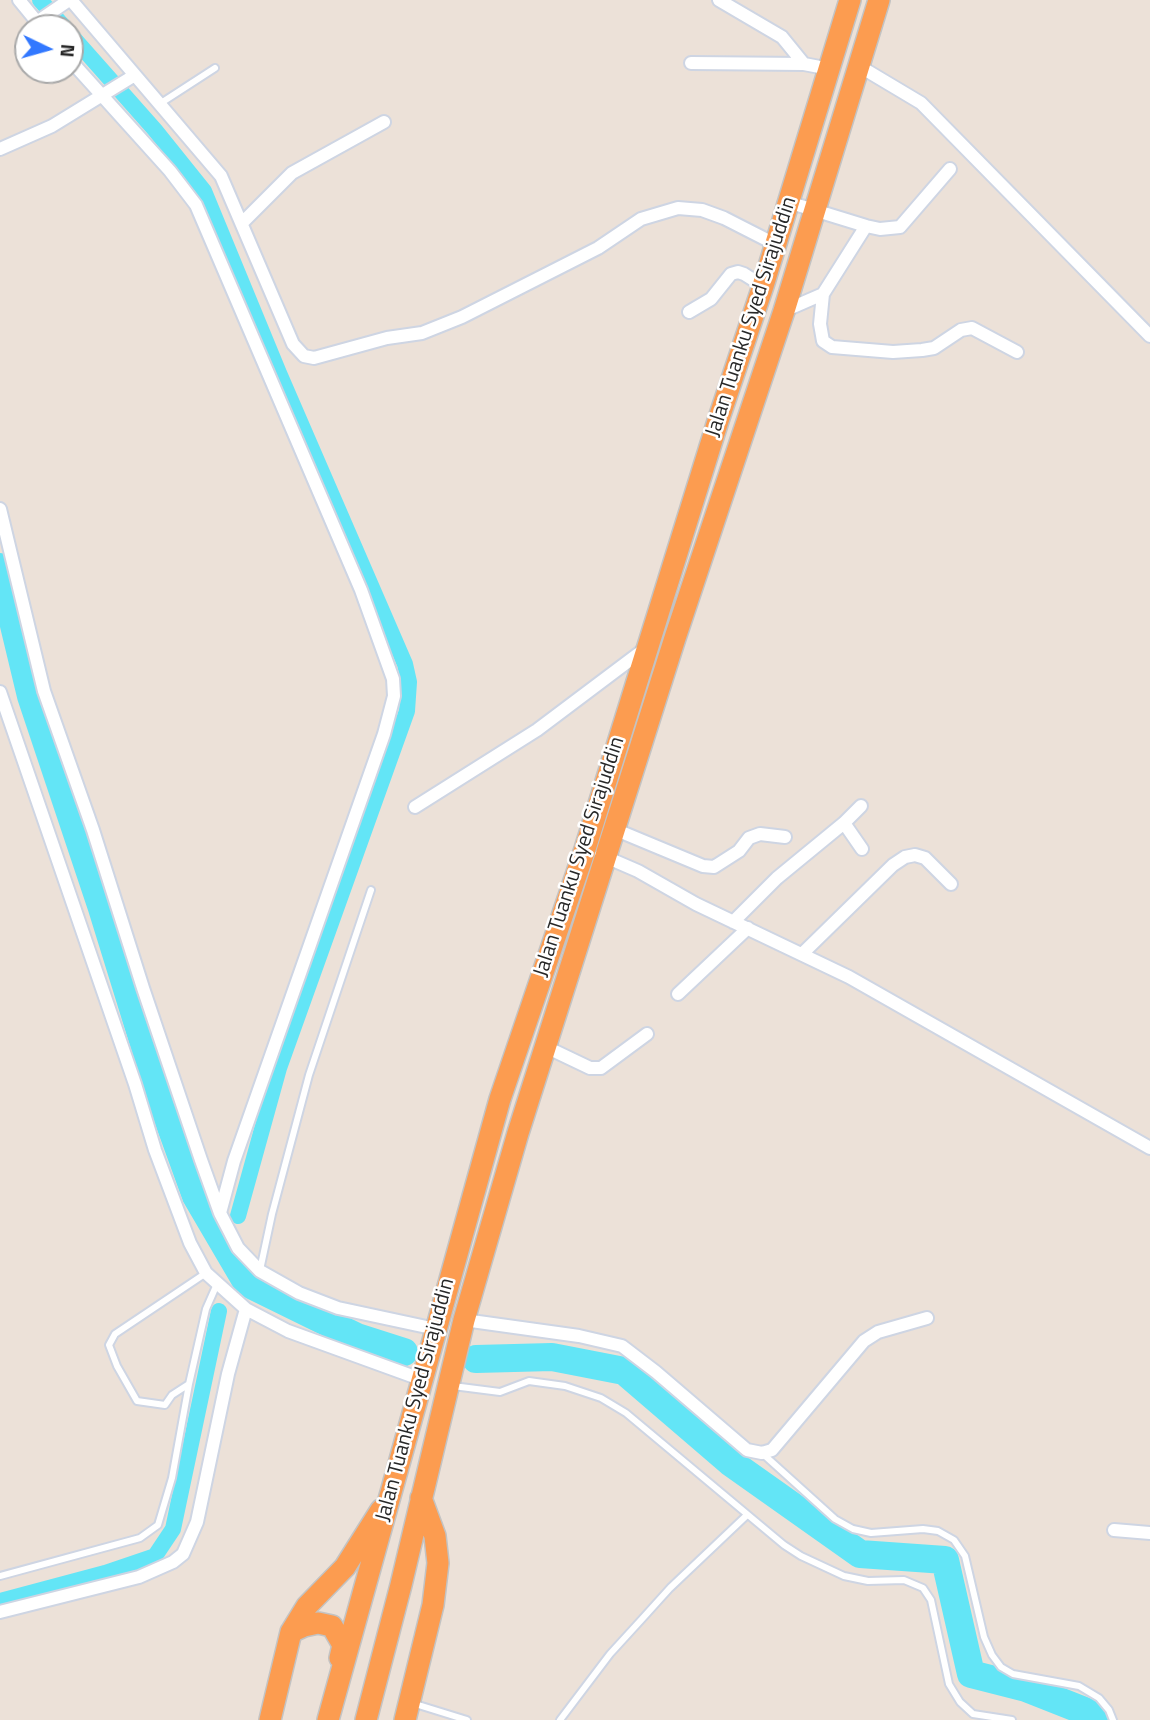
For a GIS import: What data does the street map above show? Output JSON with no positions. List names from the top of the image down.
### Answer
{
  "streets": {
    "highway": ["Jalan Tuanku Syed Sirajuddin"]
  },
  "north": "right"
}
